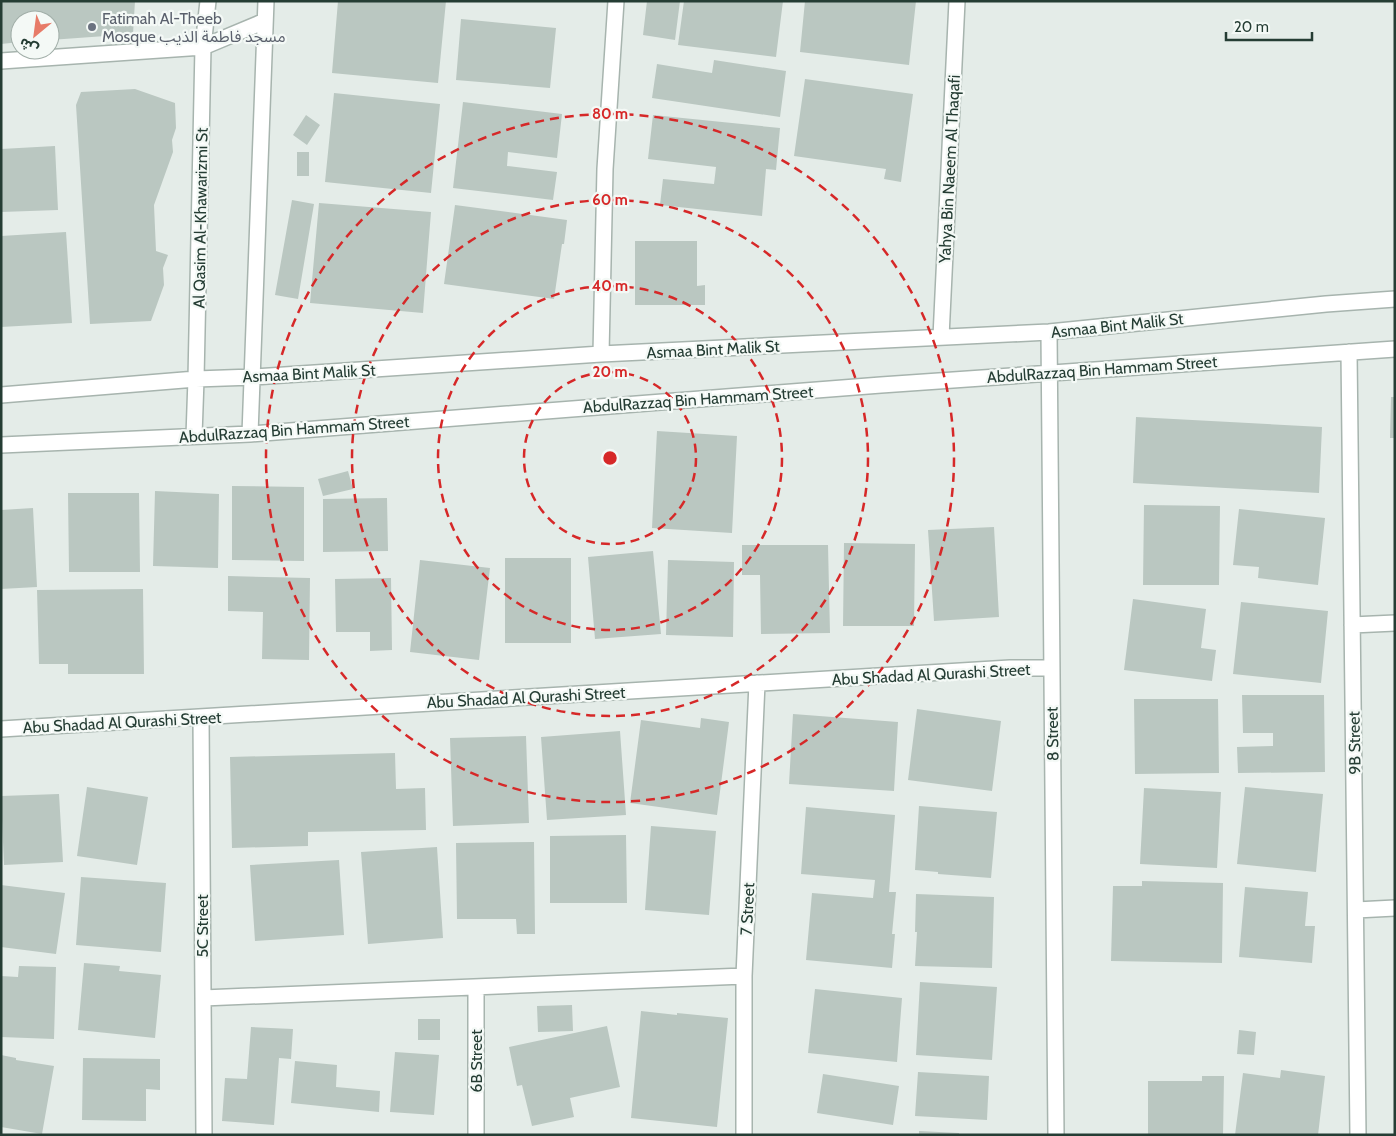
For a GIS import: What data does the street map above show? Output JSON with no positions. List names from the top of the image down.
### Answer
{
  "streets": {
    "street": [
      "Yahya Bin Naeem Al Thaqafi",
      "Al Qasim Al-Khawarizmi St",
      "Asmaa Bint Malik St",
      "AbdulRazzaq Bin Hammam Street",
      "Abu Shadad Al Qurashi Street",
      "8 Street",
      "9B Street",
      "7 Street",
      "5C Street",
      "6B Street"
    ]
  },
  "crossings": [
    ["Yahya Bin Naeem Al Thaqafi", "Asmaa Bint Malik St"],
    ["Al Qasim Al-Khawarizmi St", "Asmaa Bint Malik St"],
    ["Al Qasim Al-Khawarizmi St", "AbdulRazzaq Bin Hammam Street"],
    ["Asmaa Bint Malik St", "8 Street"],
    ["AbdulRazzaq Bin Hammam Street", "8 Street"],
    ["AbdulRazzaq Bin Hammam Street", "9B Street"],
    ["Abu Shadad Al Qurashi Street", "8 Street"],
    ["Abu Shadad Al Qurashi Street", "7 Street"],
    ["Abu Shadad Al Qurashi Street", "5C Street"]
  ],
  "places": ["Fatimah Al-Theeb Mosque مسجد فاطمة الذيب"],
  "scale_bar": "20 m",
  "north": "bottom left",
  "rings": [
    "80 m",
    "60 m",
    "40 m",
    "20 m"
  ]
}
